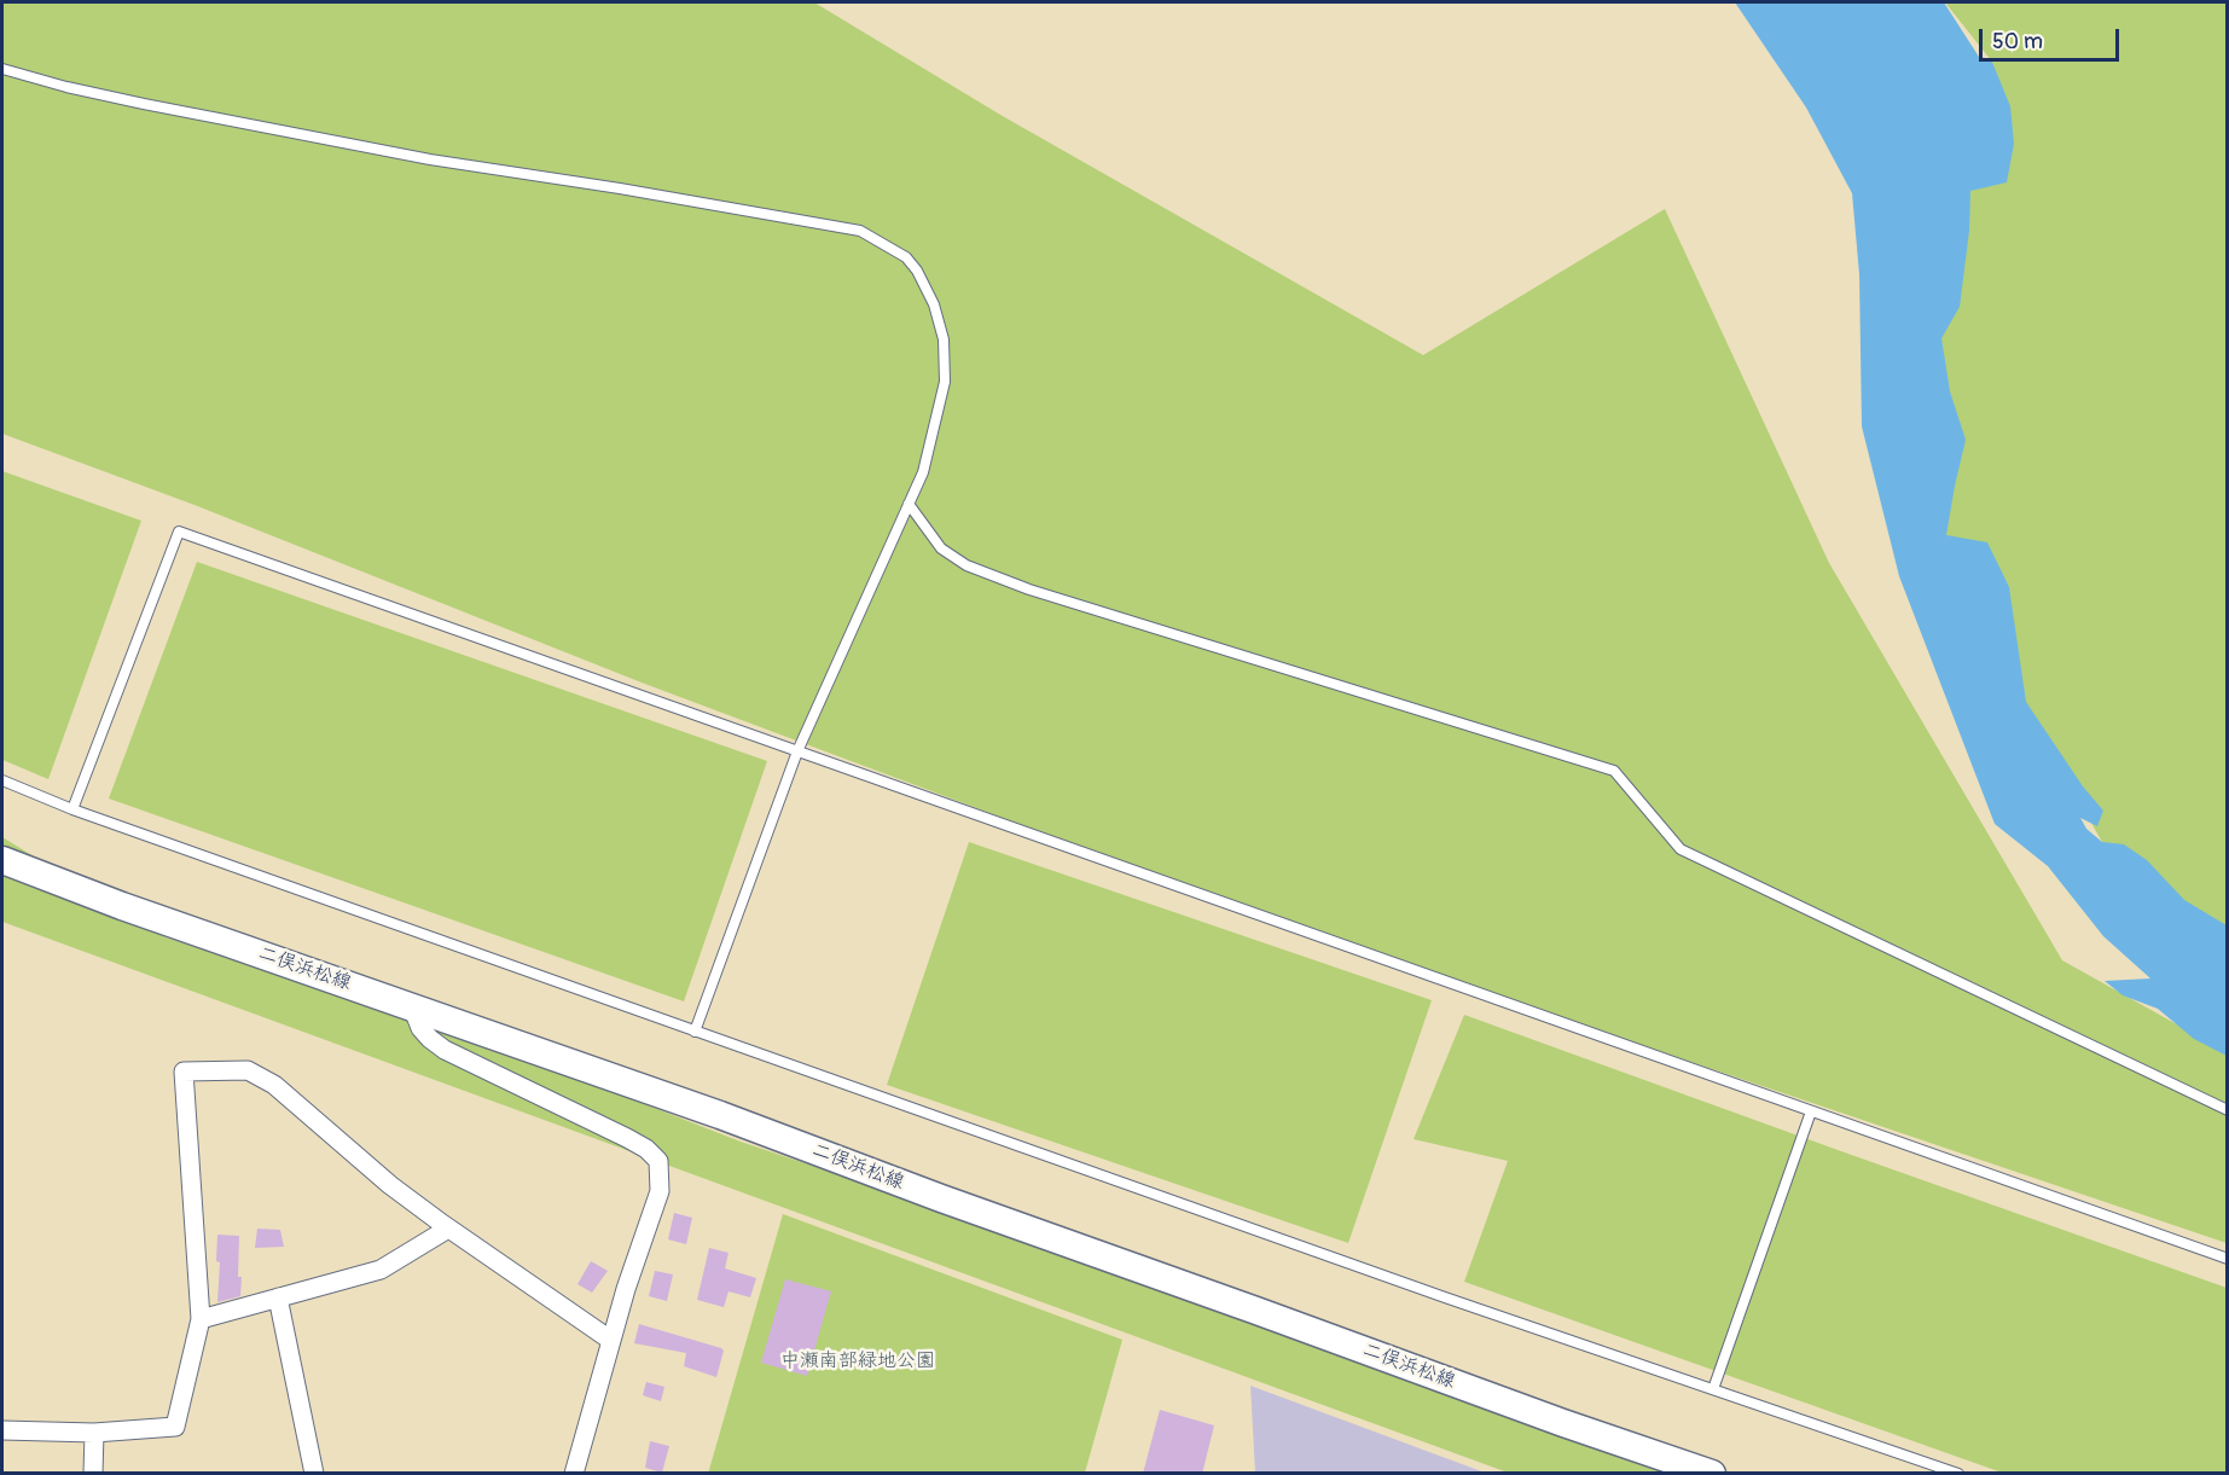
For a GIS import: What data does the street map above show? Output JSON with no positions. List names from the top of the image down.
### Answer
{
  "streets": {
    "main road": ["二俣浜松線"]
  },
  "parks": ["中瀬南部緑地公園"],
  "scale_bar": "50 m"
}
